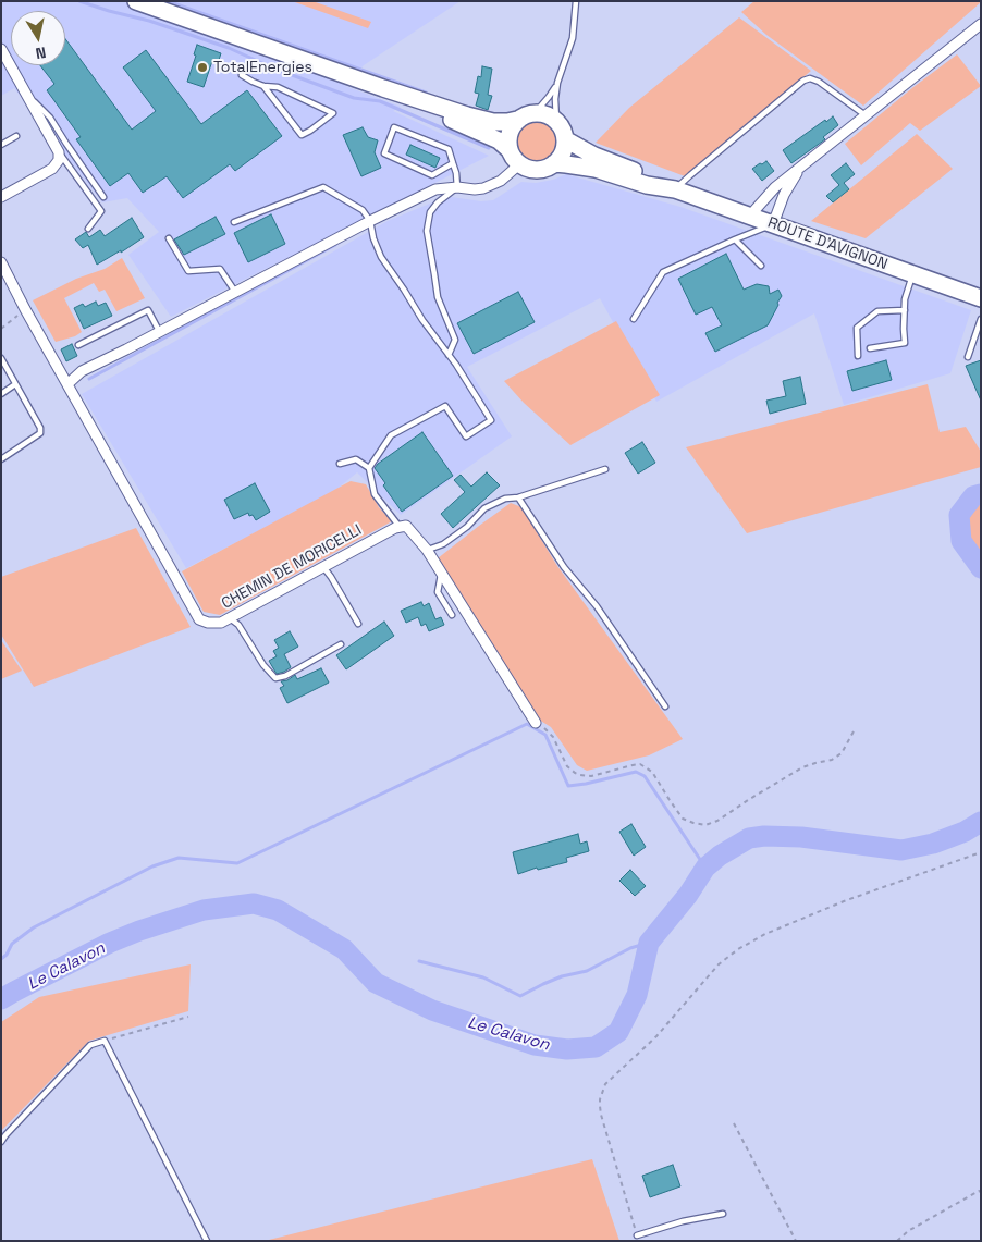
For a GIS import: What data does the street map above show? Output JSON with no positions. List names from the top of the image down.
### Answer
{
  "streets": {
    "main road": ["ROUTE D'AVIGNON"],
    "street": ["CHEMIN DE MORICELLI"]
  },
  "water": ["Le Calavon"],
  "places": ["TotalEnergies"],
  "north": "bottom"
}
